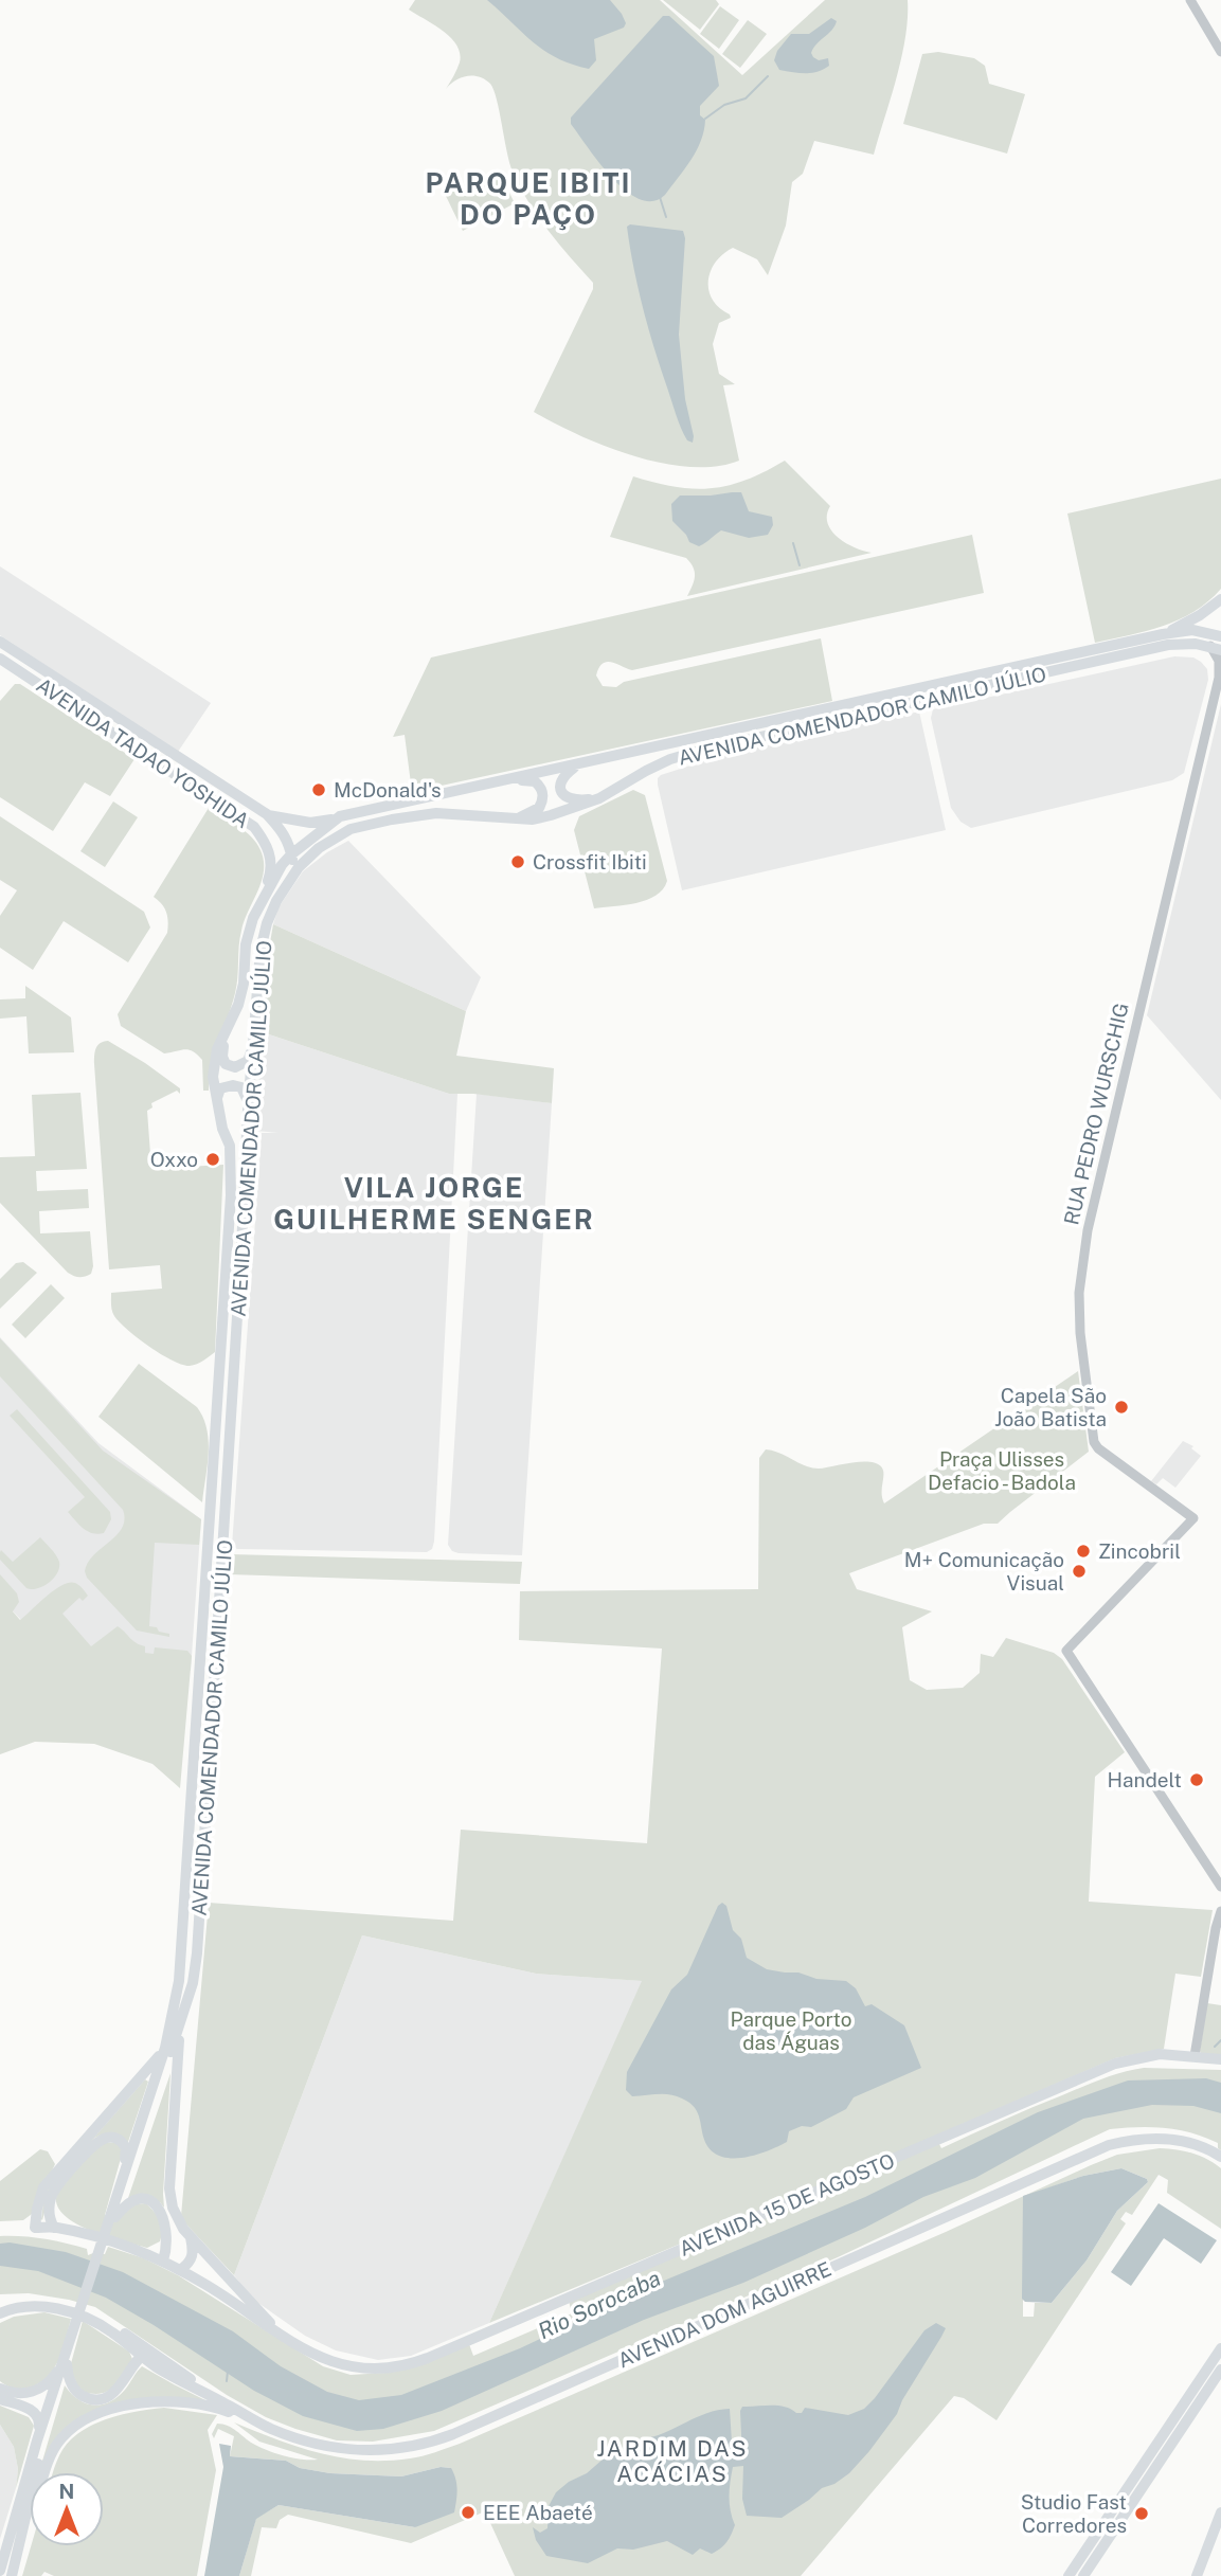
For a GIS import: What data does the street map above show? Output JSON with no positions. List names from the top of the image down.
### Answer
{
  "streets": {
    "main road": [
      "AVENIDA COMENDADOR CAMILO JÚLIO",
      "AVENIDA TADAO YOSHIDA",
      "AVENIDA 15 DE AGOSTO",
      "AVENIDA DOM AGUIRRE"
    ],
    "street": ["RUA PEDRO WURSCHIG"]
  },
  "crossings": [
    ["AVENIDA COMENDADOR CAMILO JÚLIO", "AVENIDA TADAO YOSHIDA"],
    ["AVENIDA COMENDADOR CAMILO JÚLIO", "RUA PEDRO WURSCHIG"],
    ["AVENIDA COMENDADOR CAMILO JÚLIO", "AVENIDA 15 DE AGOSTO"]
  ],
  "districts": ["PARQUE IBITI DO PAÇO", "VILA JORGE GUILHERME SENGER", "JARDIM DAS ACÁCIAS"],
  "water": ["Rio Sorocaba"],
  "parks": ["Praça Ulisses Defacio - Badola", "Parque Porto das Águas"],
  "places": [
    "McDonald's",
    "Crossfit Ibiti",
    "Oxxo",
    "Capela São João Batista",
    "Zincobril",
    "M+ Comunicação Visual",
    "Handelt",
    "EEE Abaeté",
    "Studio Fast Corredores"
  ],
  "north": "top"
}
